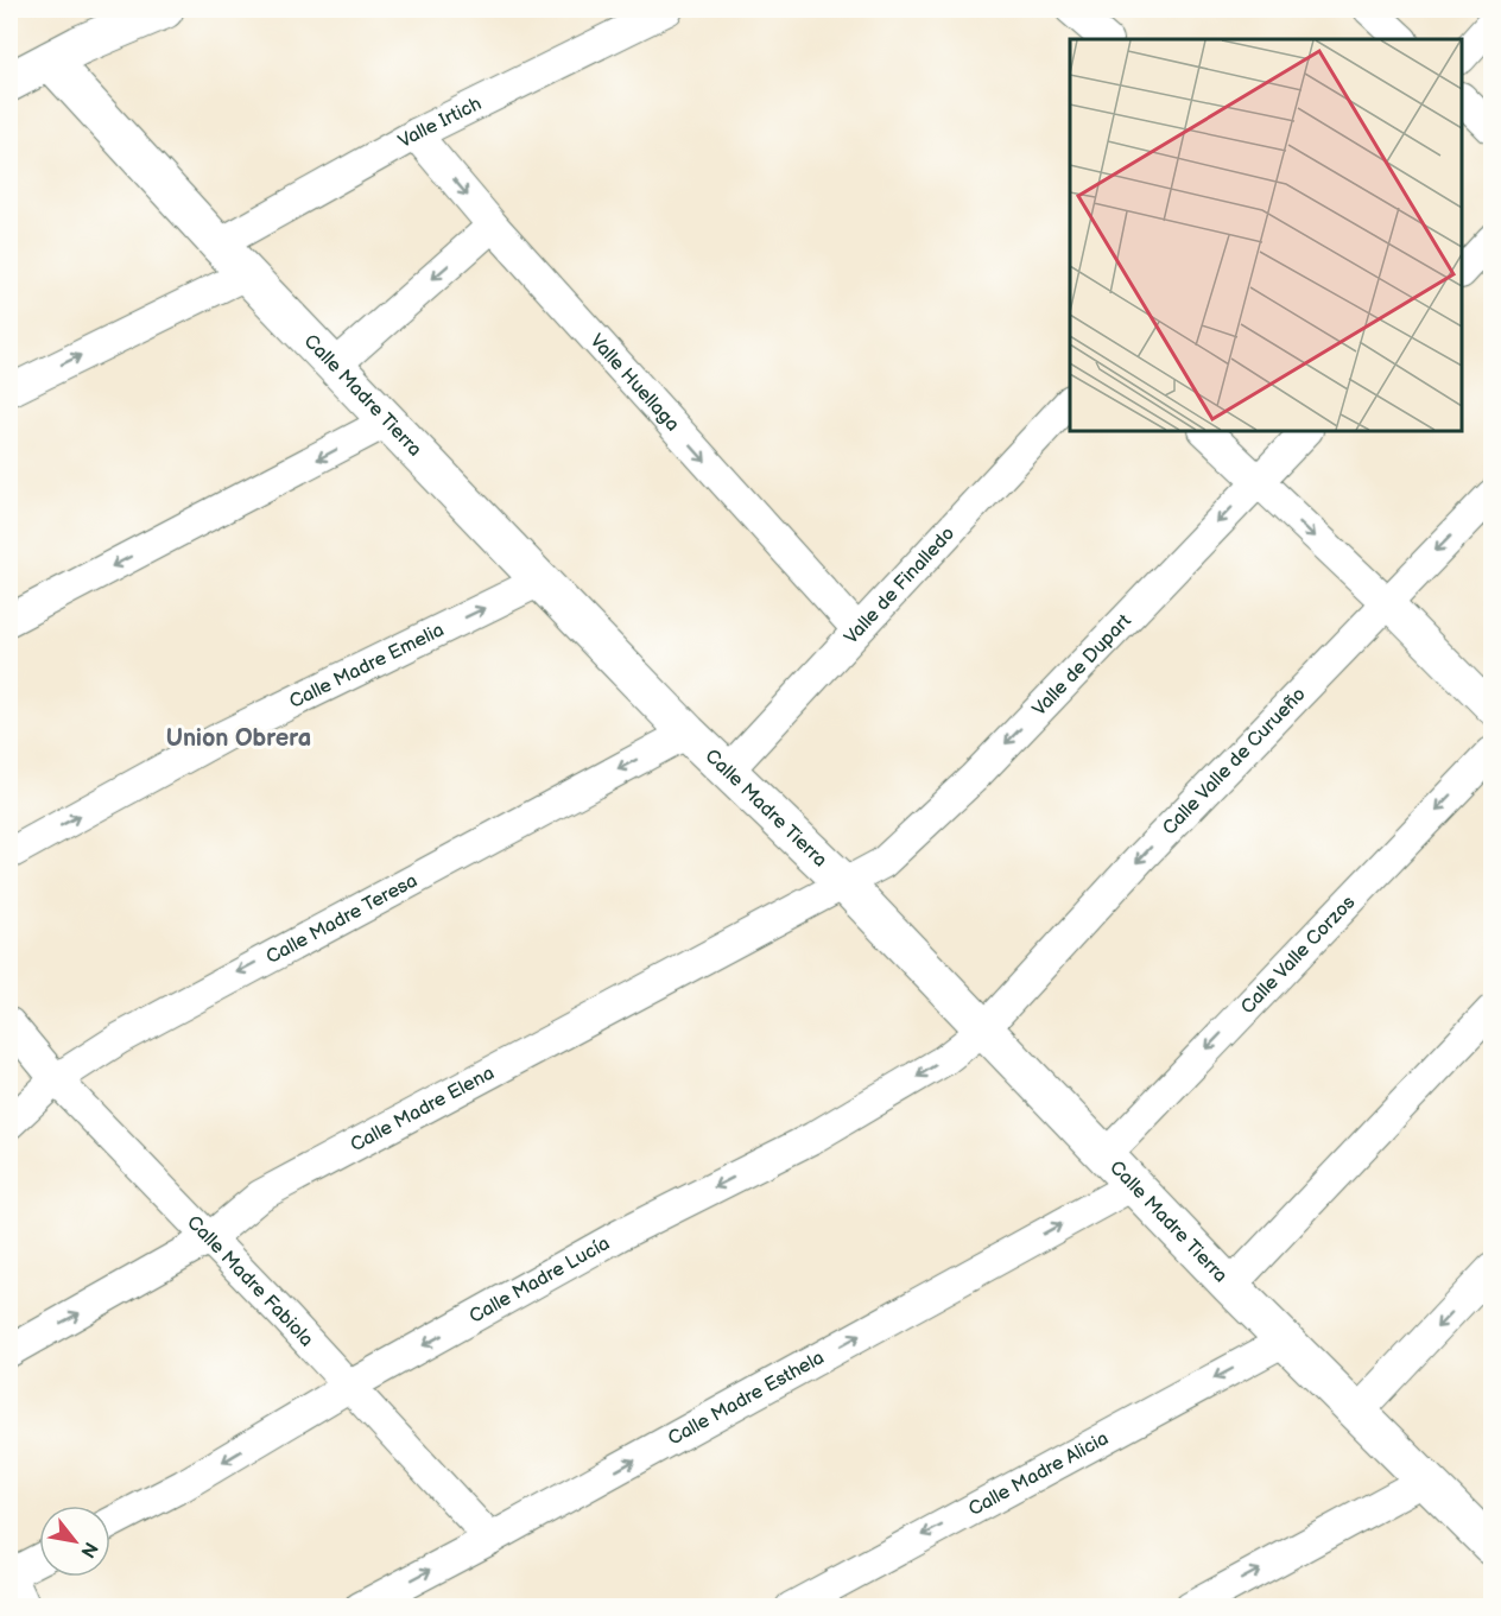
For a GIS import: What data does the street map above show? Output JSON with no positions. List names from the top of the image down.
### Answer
{
  "streets": {
    "street": [
      "Valle Irtich",
      "Valle Huellaga",
      "Calle Madre Tierra",
      "Valle de Finalledo",
      "Valle de Dupart",
      "Calle Madre Emelia",
      "Calle Valle de Curueño",
      "Calle Madre Teresa",
      "Calle Valle Corzos",
      "Calle Madre Elena",
      "Calle Madre Lucía",
      "Calle Madre Fabiola",
      "Calle Madre Esthela",
      "Calle Madre Alicia"
    ]
  },
  "crossings": [
    ["Valle Irtich", "Valle Huellaga"],
    ["Valle Irtich", "Calle Madre Tierra"],
    ["Valle Huellaga", "Valle de Finalledo"],
    ["Calle Madre Tierra", "Valle de Finalledo"],
    ["Calle Madre Tierra", "Valle de Dupart"],
    ["Calle Madre Tierra", "Calle Madre Emelia"],
    ["Calle Madre Tierra", "Calle Valle de Curueño"],
    ["Calle Madre Tierra", "Calle Madre Teresa"],
    ["Calle Madre Tierra", "Calle Valle Corzos"],
    ["Calle Madre Tierra", "Calle Madre Elena"],
    ["Calle Madre Tierra", "Calle Madre Lucía"],
    ["Calle Madre Tierra", "Calle Madre Esthela"],
    ["Calle Madre Tierra", "Calle Madre Alicia"],
    ["Valle de Dupart", "Calle Madre Elena"],
    ["Calle Valle de Curueño", "Calle Madre Lucía"],
    ["Calle Madre Teresa", "Calle Madre Fabiola"],
    ["Calle Madre Elena", "Calle Madre Fabiola"],
    ["Calle Madre Lucía", "Calle Madre Fabiola"],
    ["Calle Madre Fabiola", "Calle Madre Esthela"]
  ],
  "one_way": [
    "Valle Huellaga",
    "Valle de Dupart",
    "Calle Valle de Curueño",
    "Calle Madre Teresa",
    "Calle Madre Lucía",
    "Calle Madre Esthela"
  ],
  "districts": ["Union Obrera"],
  "north": "bottom right"
}
